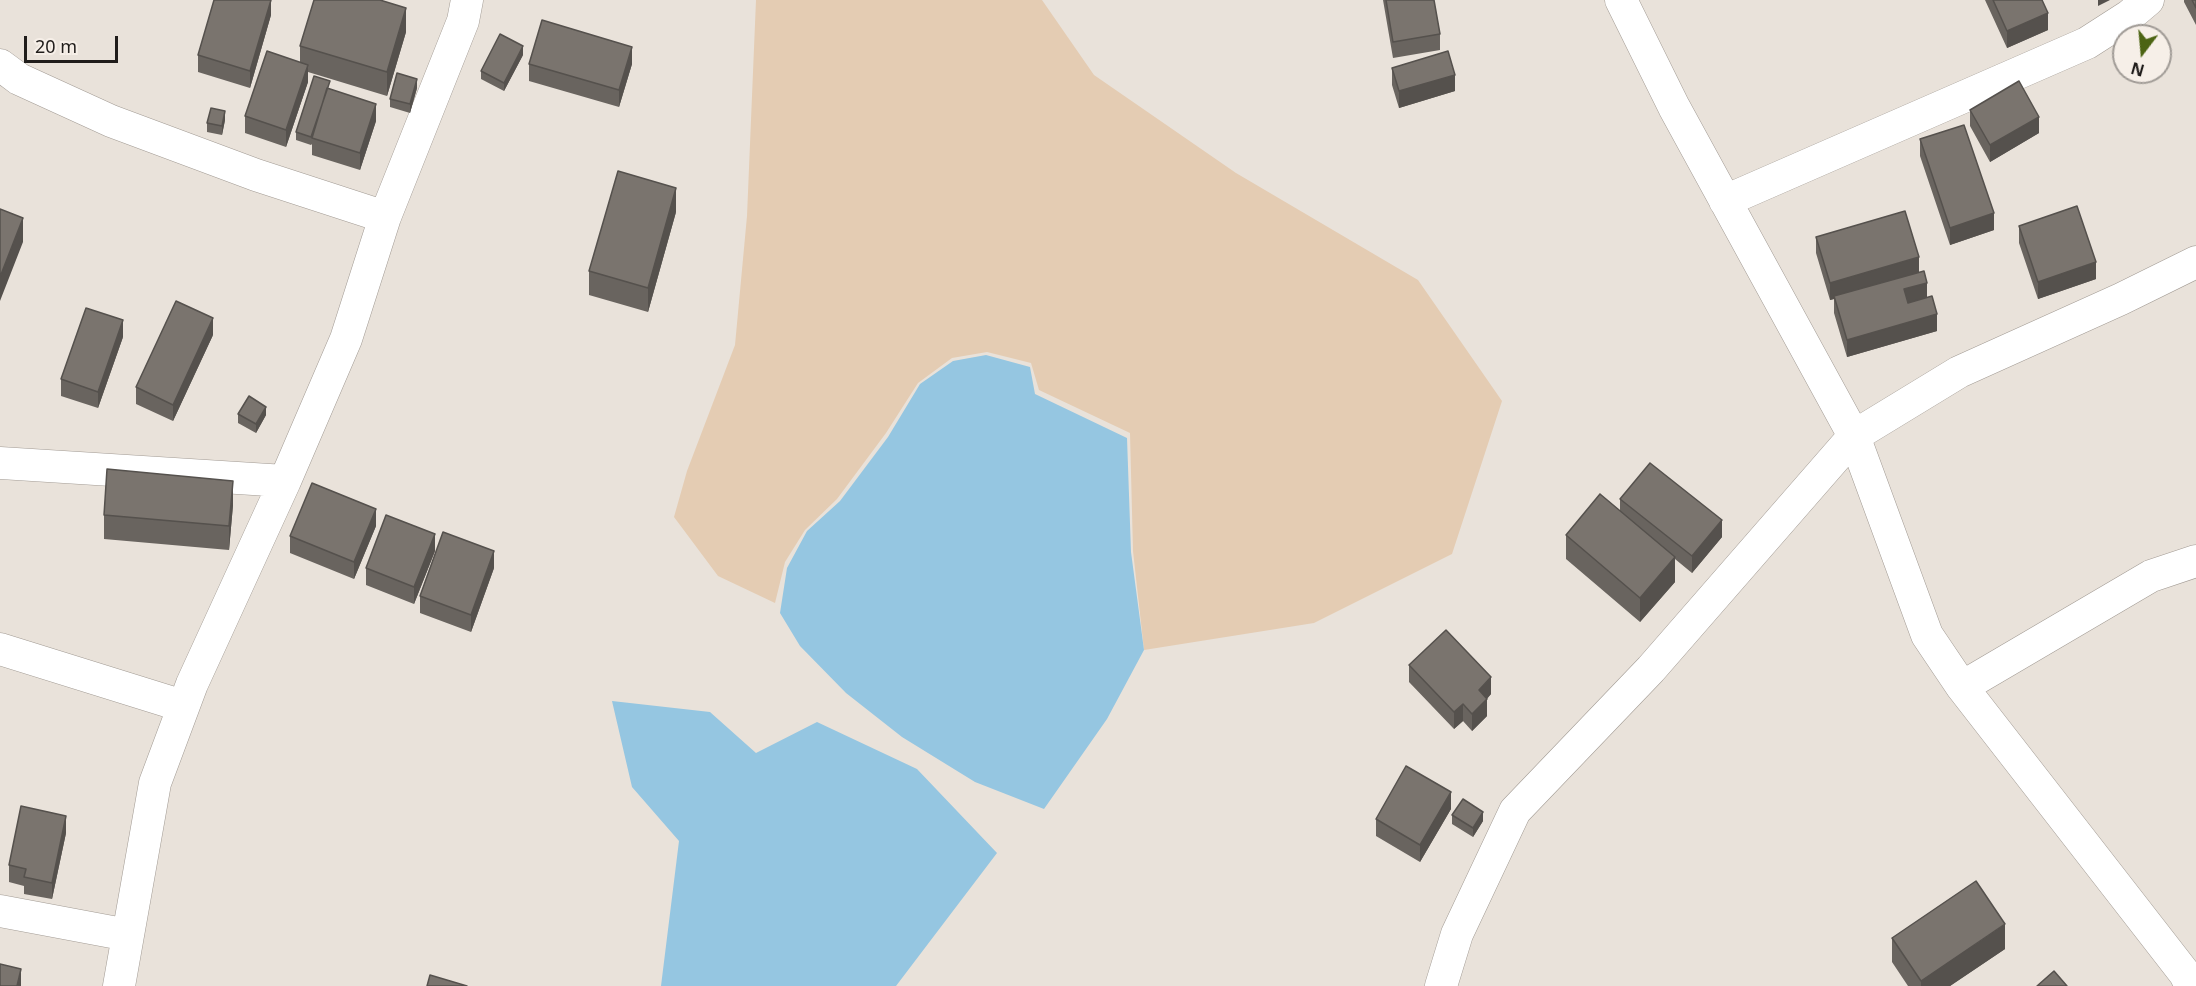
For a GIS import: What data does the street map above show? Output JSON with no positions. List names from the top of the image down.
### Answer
{
  "scale_bar": "20 m",
  "north": "bottom"
}
